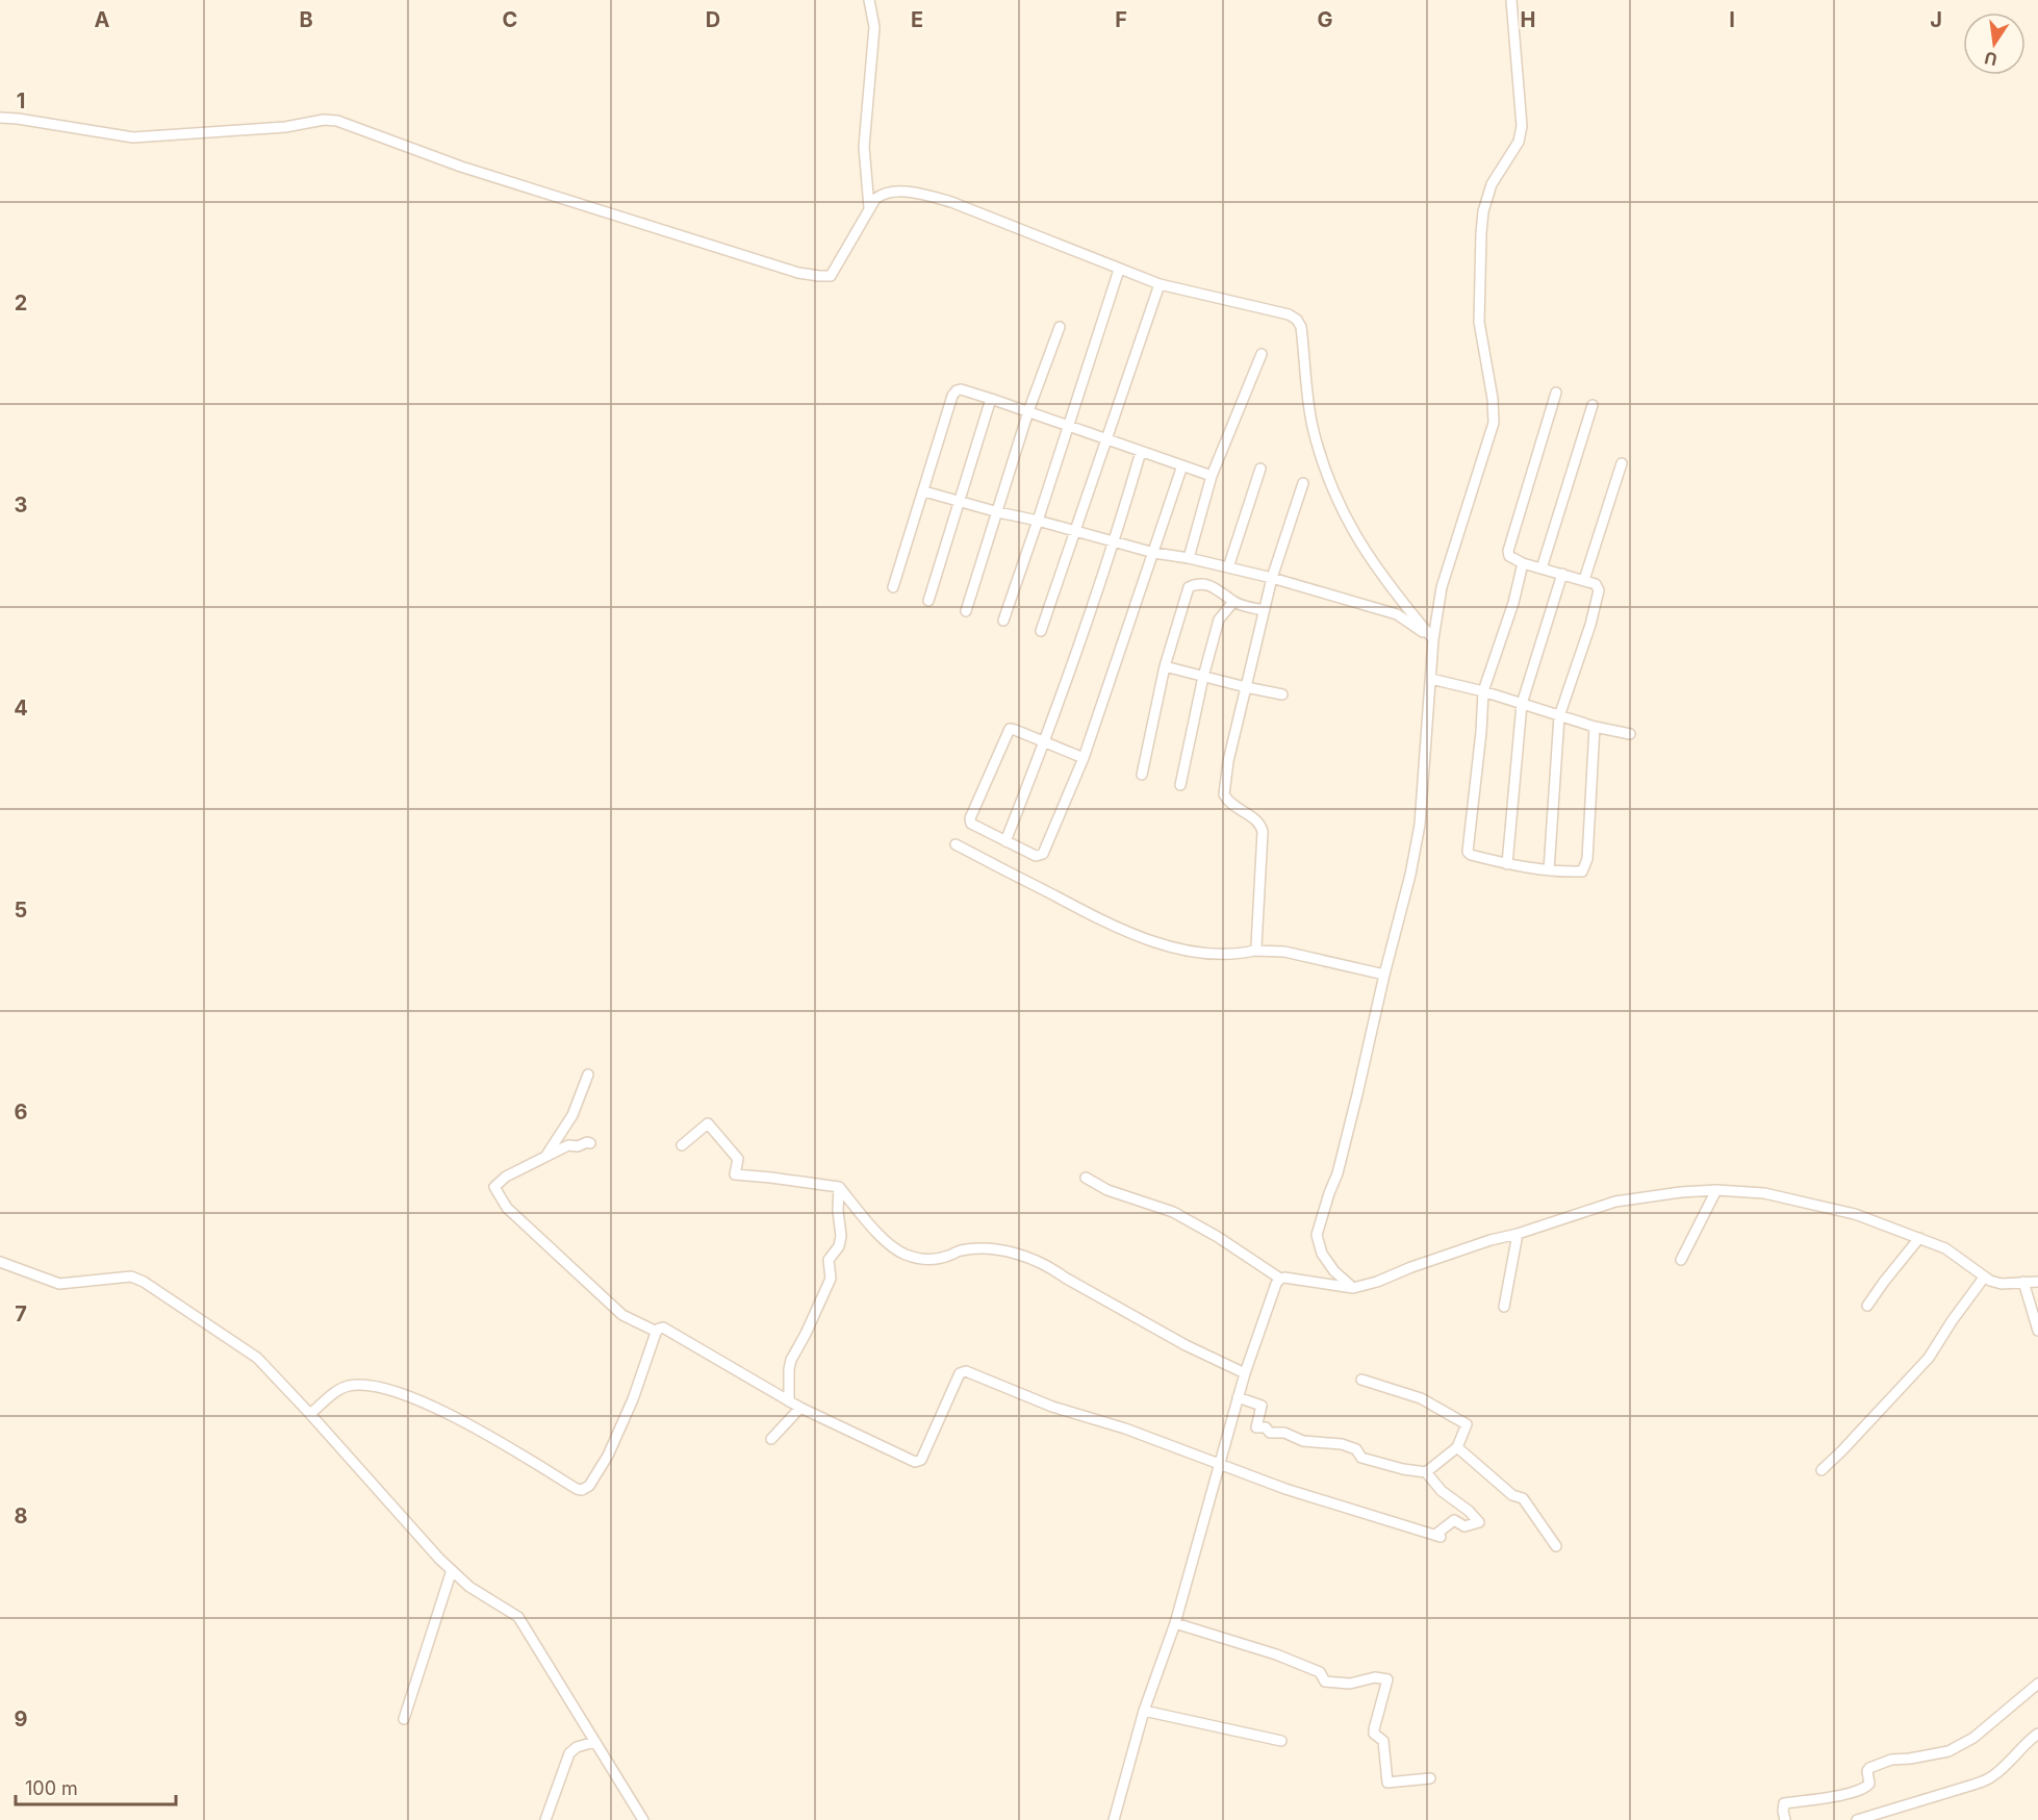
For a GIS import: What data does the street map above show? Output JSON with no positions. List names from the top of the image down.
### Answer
{
  "scale_bar": "100 m",
  "north": "bottom",
  "grid": {
    "columns": [
      "A",
      "B",
      "C",
      "D",
      "E",
      "F",
      "G",
      "H",
      "I",
      "J"
    ],
    "rows": [
      "1",
      "2",
      "3",
      "4",
      "5",
      "6",
      "7",
      "8",
      "9"
    ]
  }
}
